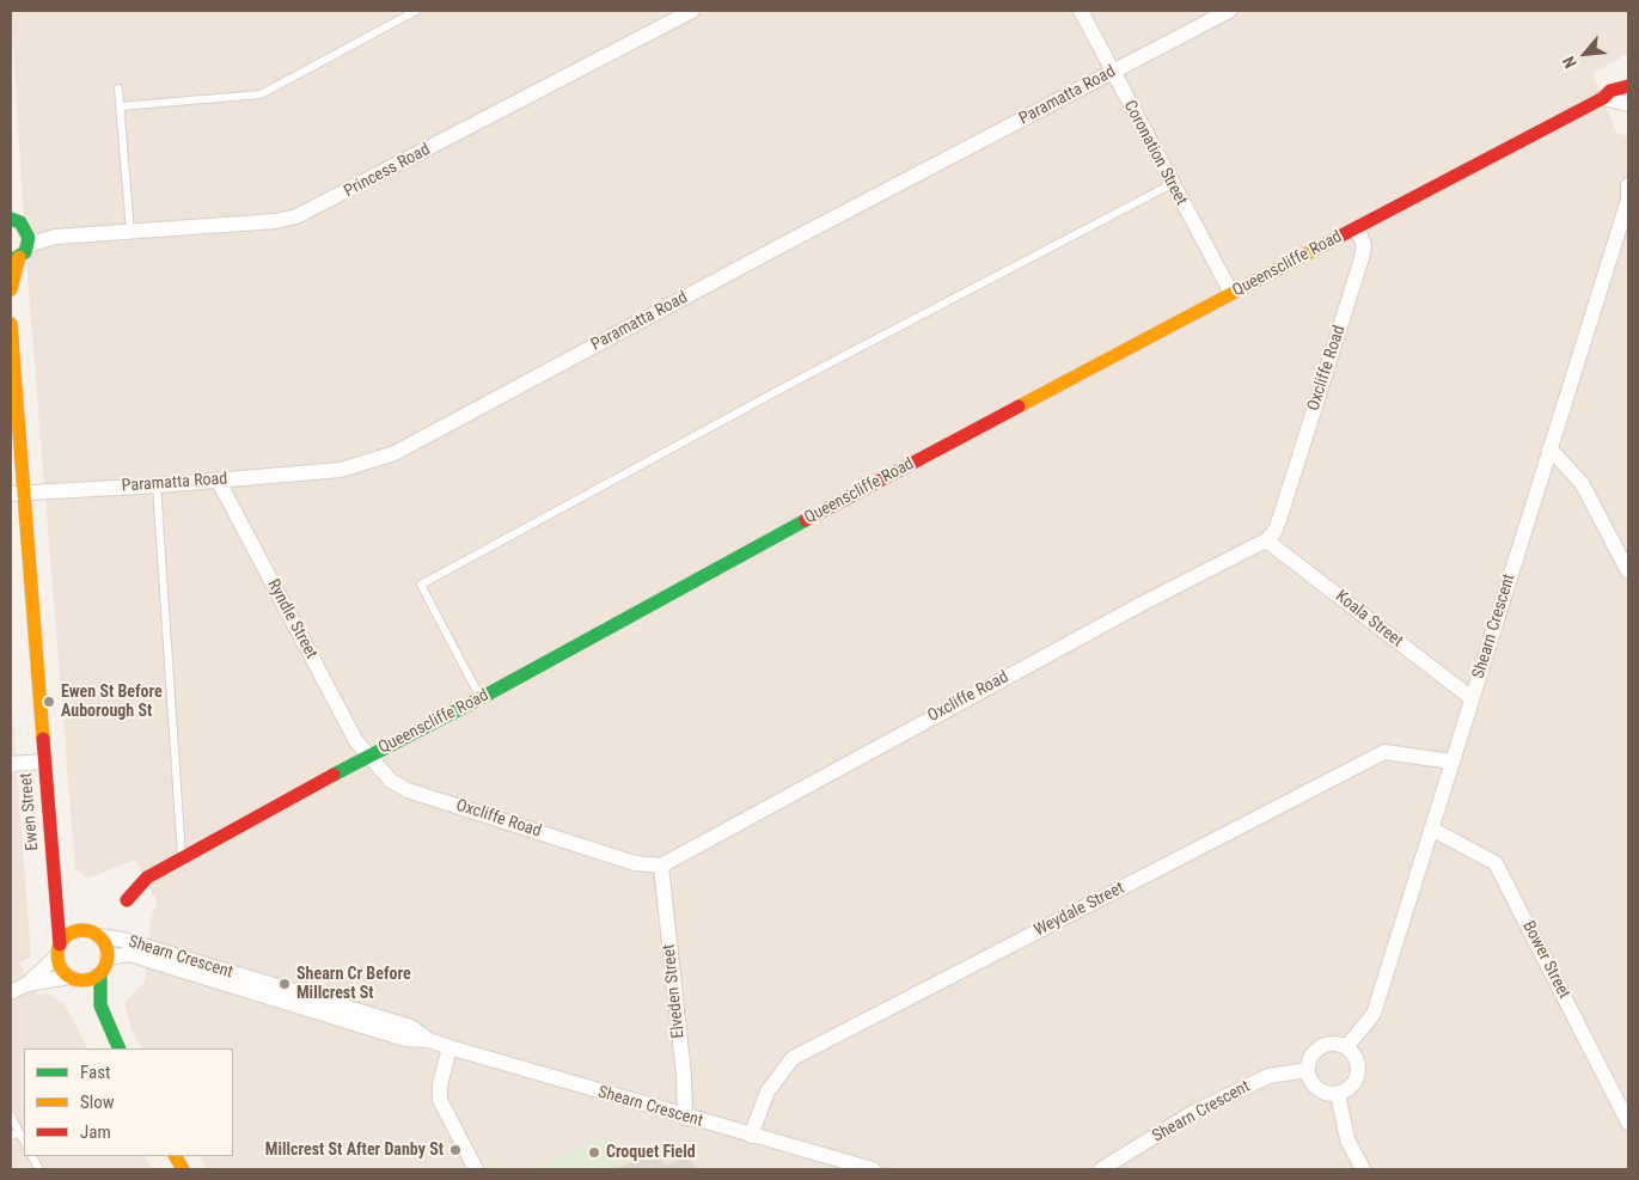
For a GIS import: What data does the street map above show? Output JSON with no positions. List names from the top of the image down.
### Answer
{
  "streets": {
    "street": [
      "Paramatta Road",
      "Coronation Street",
      "Princess Road",
      "Queenscliffe Road",
      "Oxcliffe Road",
      "Ryndle Street",
      "Koala Street",
      "Shearn Crescent",
      "Ewen Street",
      "Weydale Street",
      "Bower Street",
      "Elveden Street"
    ]
  },
  "crossings": [
    ["Paramatta Road", "Coronation Street"],
    ["Paramatta Road", "Ryndle Street"],
    ["Paramatta Road", "Ewen Street"],
    ["Coronation Street", "Queenscliffe Road"],
    ["Queenscliffe Road", "Oxcliffe Road"],
    ["Queenscliffe Road", "Ryndle Street"],
    ["Oxcliffe Road", "Ryndle Street"],
    ["Oxcliffe Road", "Koala Street"],
    ["Oxcliffe Road", "Elveden Street"],
    ["Koala Street", "Shearn Crescent"],
    ["Shearn Crescent", "Ewen Street"],
    ["Shearn Crescent", "Weydale Street"],
    ["Shearn Crescent", "Bower Street"],
    ["Shearn Crescent", "Elveden Street"]
  ],
  "places": [
    "Ewen St Before Auborough St",
    "Shearn Cr Before Millcrest St",
    "Millcrest St After Danby St",
    "Croquet Field"
  ],
  "legend": ["Fast", "Slow", "Jam"],
  "north": "bottom left"
}
